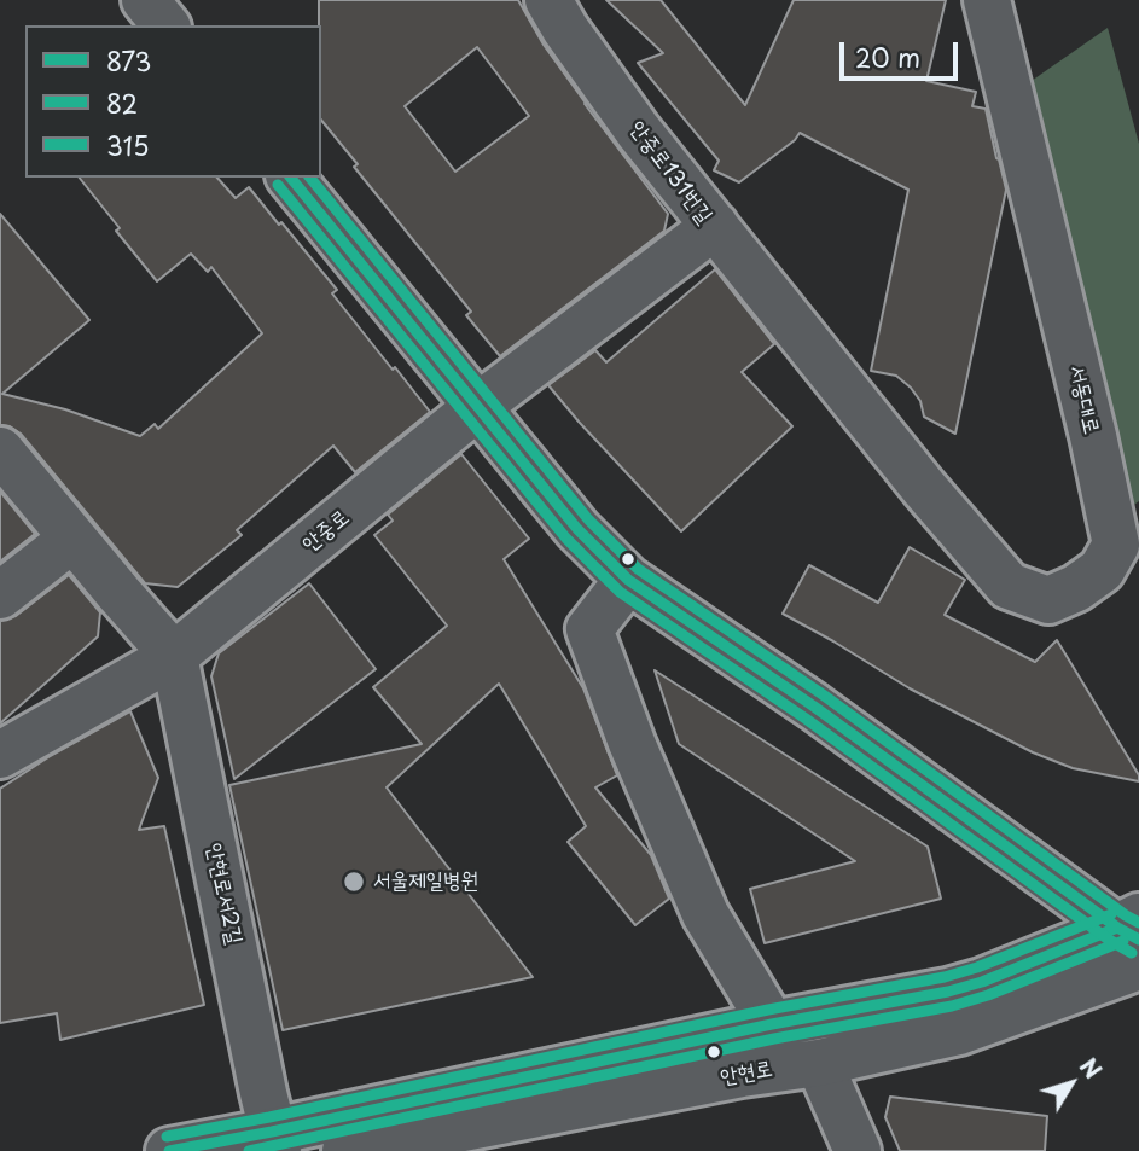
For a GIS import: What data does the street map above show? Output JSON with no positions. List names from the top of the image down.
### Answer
{
  "streets": {
    "main road": [
      "안중로131번길",
      "서동대로",
      "안중로",
      "안현로서2길",
      "안현로"
    ]
  },
  "crossings": [
    ["안중로131번길", "서동대로"],
    ["안중로131번길", "안중로"],
    ["안중로", "안현로서2길"],
    ["안현로서2길", "안현로"]
  ],
  "places": ["서울제일병원"],
  "lines": ["transit line 873", "transit line 315", "transit line 82"],
  "legend": ["873", "82", "315"],
  "scale_bar": "20 m",
  "north": "top right"
}
